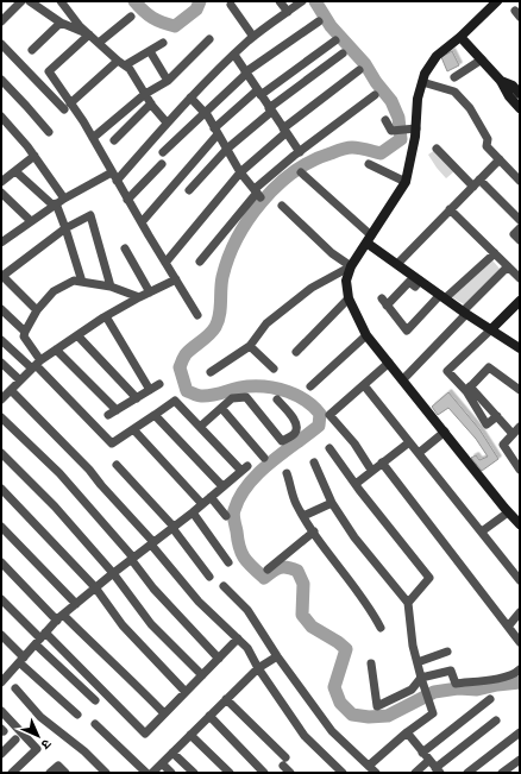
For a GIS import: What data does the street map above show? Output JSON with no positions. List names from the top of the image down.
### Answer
{
  "north": "bottom right"
}
